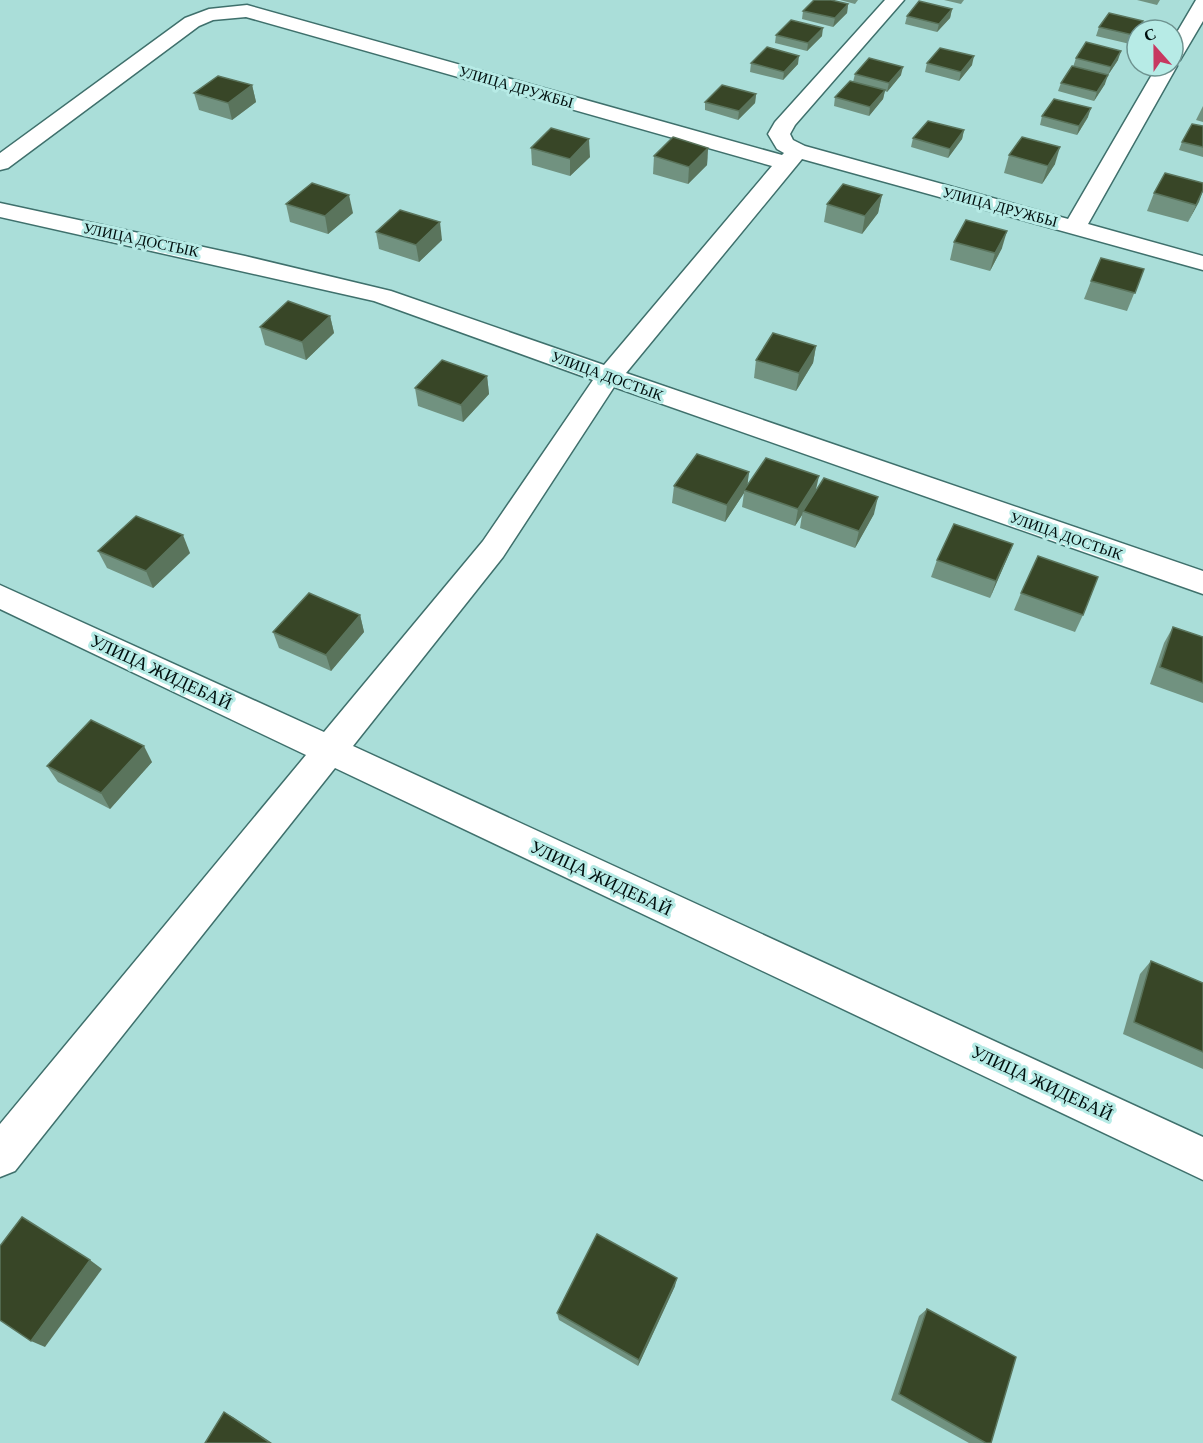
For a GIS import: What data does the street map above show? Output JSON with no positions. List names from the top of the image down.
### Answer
{
  "streets": {
    "street": ["УЛИЦА ДРУЖБЫ", "УЛИЦА ДОСТЫК", "УЛИЦА ЖИДЕБАЙ"]
  },
  "north": "top"
}
